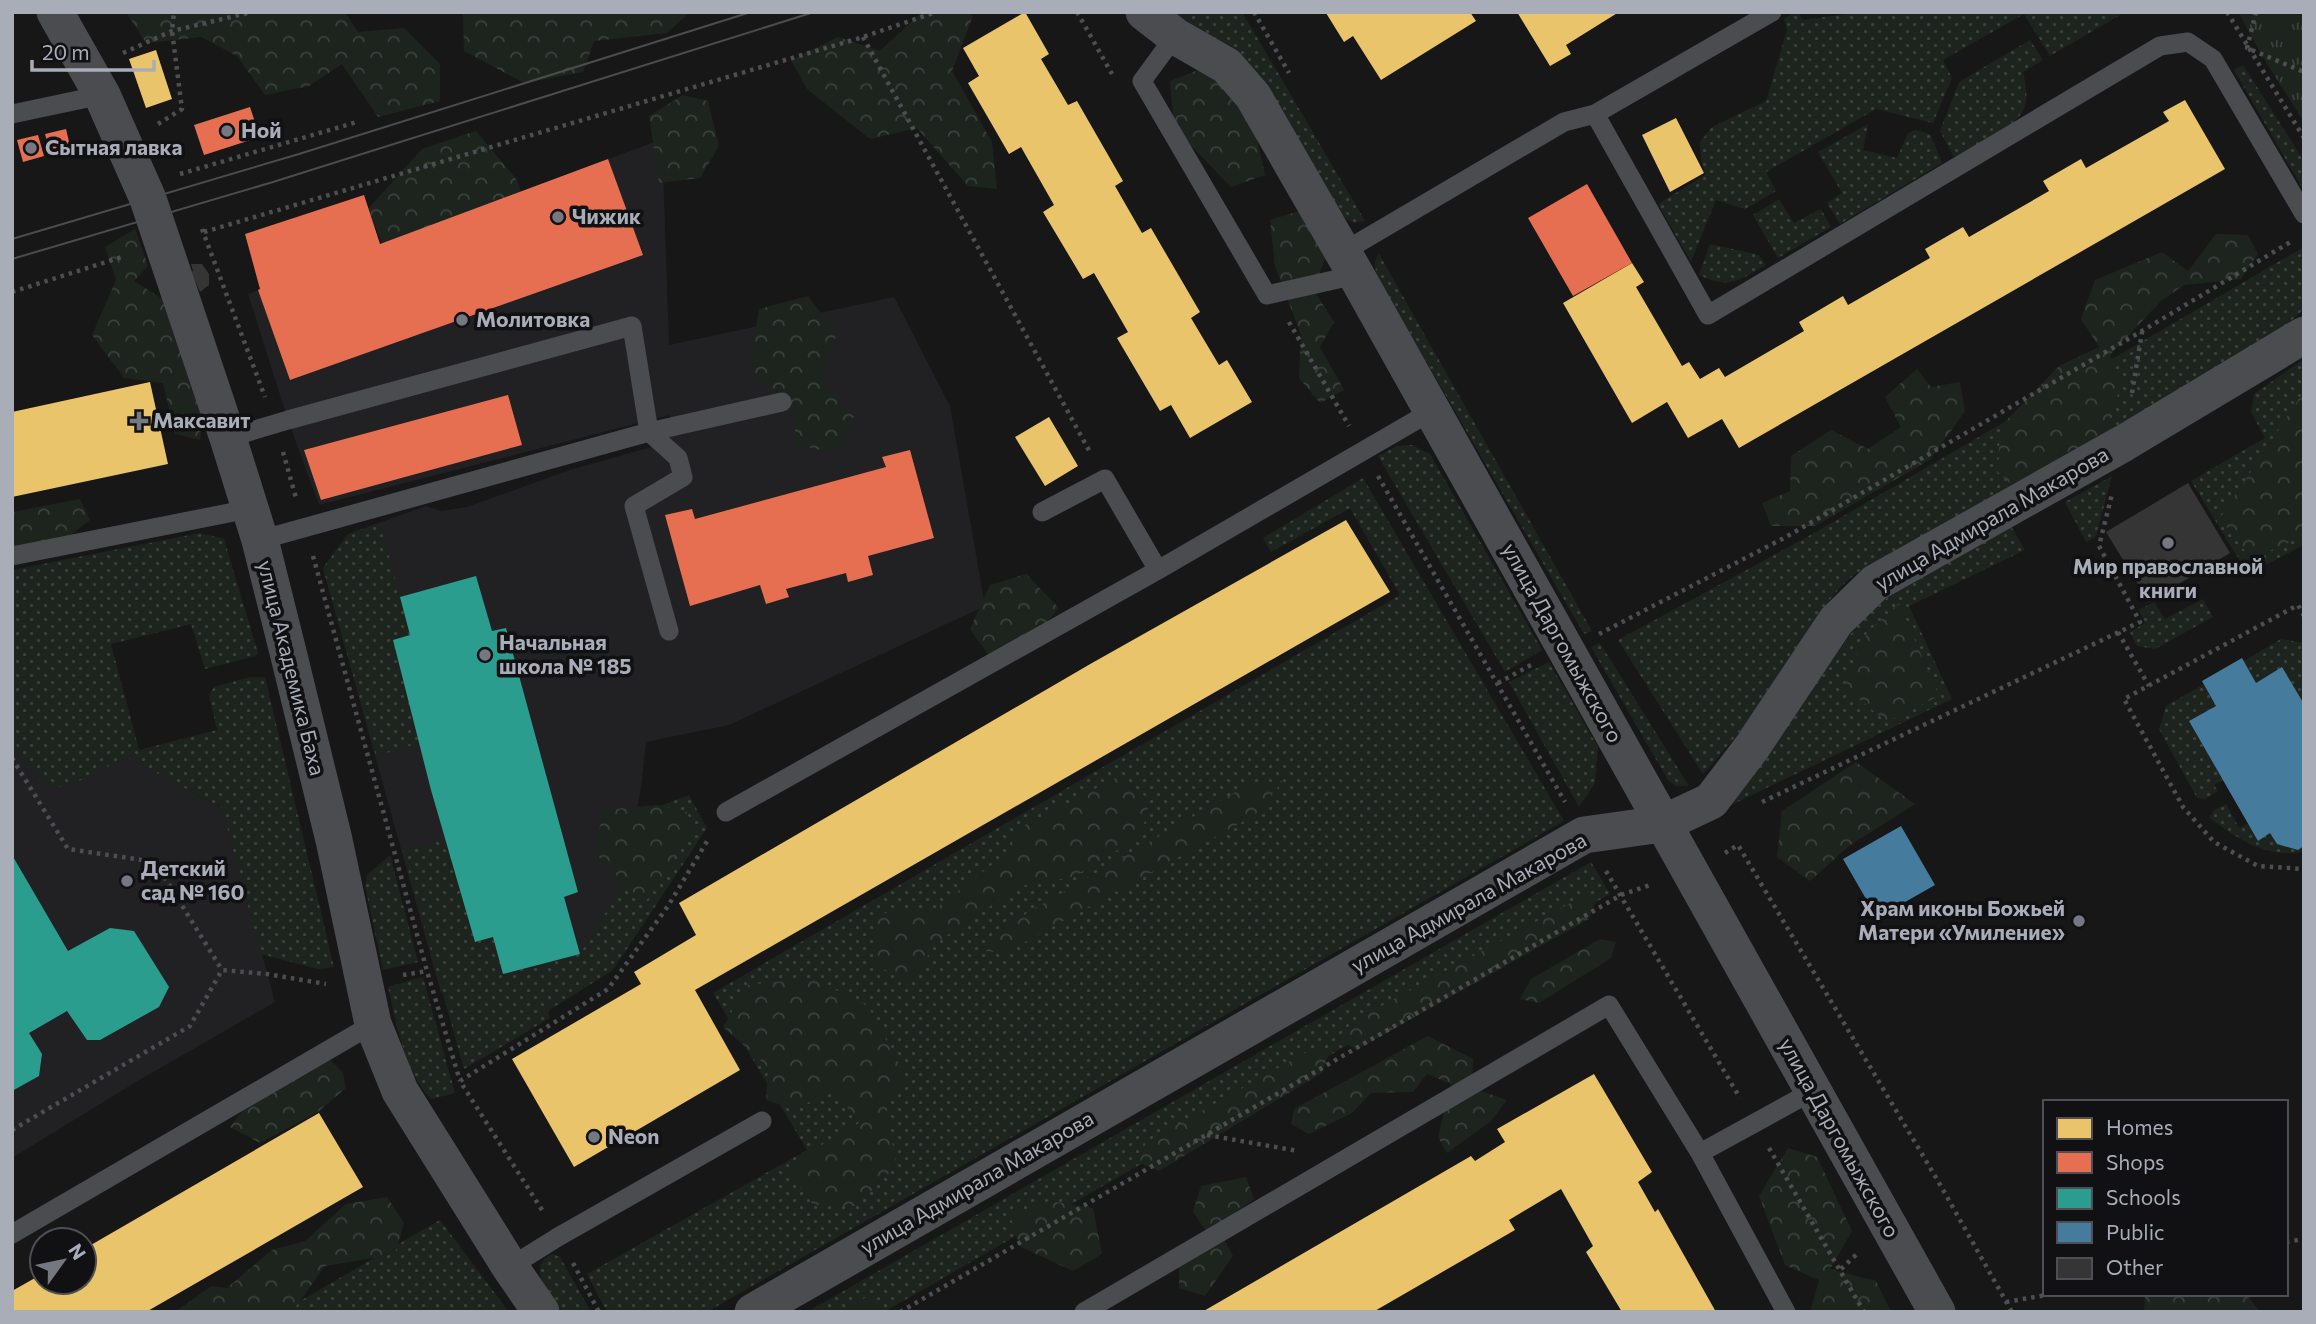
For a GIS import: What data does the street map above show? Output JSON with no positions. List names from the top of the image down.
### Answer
{
  "streets": {
    "street": ["улица Адмирала Макарова", "улица Даргомыжского", "улица Академика Баха"]
  },
  "crossings": [
    ["улица Адмирала Макарова", "улица Даргомыжского"]
  ],
  "places": {
    "other": [
      "Ной",
      "Сытная лавка",
      "Чижик",
      "Молитовка",
      "Мир православной книги",
      "Начальная школа № 185",
      "Детский сад № 160",
      "Храм иконы Божьей Матери «Умиление»",
      "Neon"
    ],
    "health": ["Максавит"]
  },
  "legend": [
    "Homes",
    "Shops",
    "Schools",
    "Public",
    "Other"
  ],
  "scale_bar": "20 m",
  "north": "top right"
}
